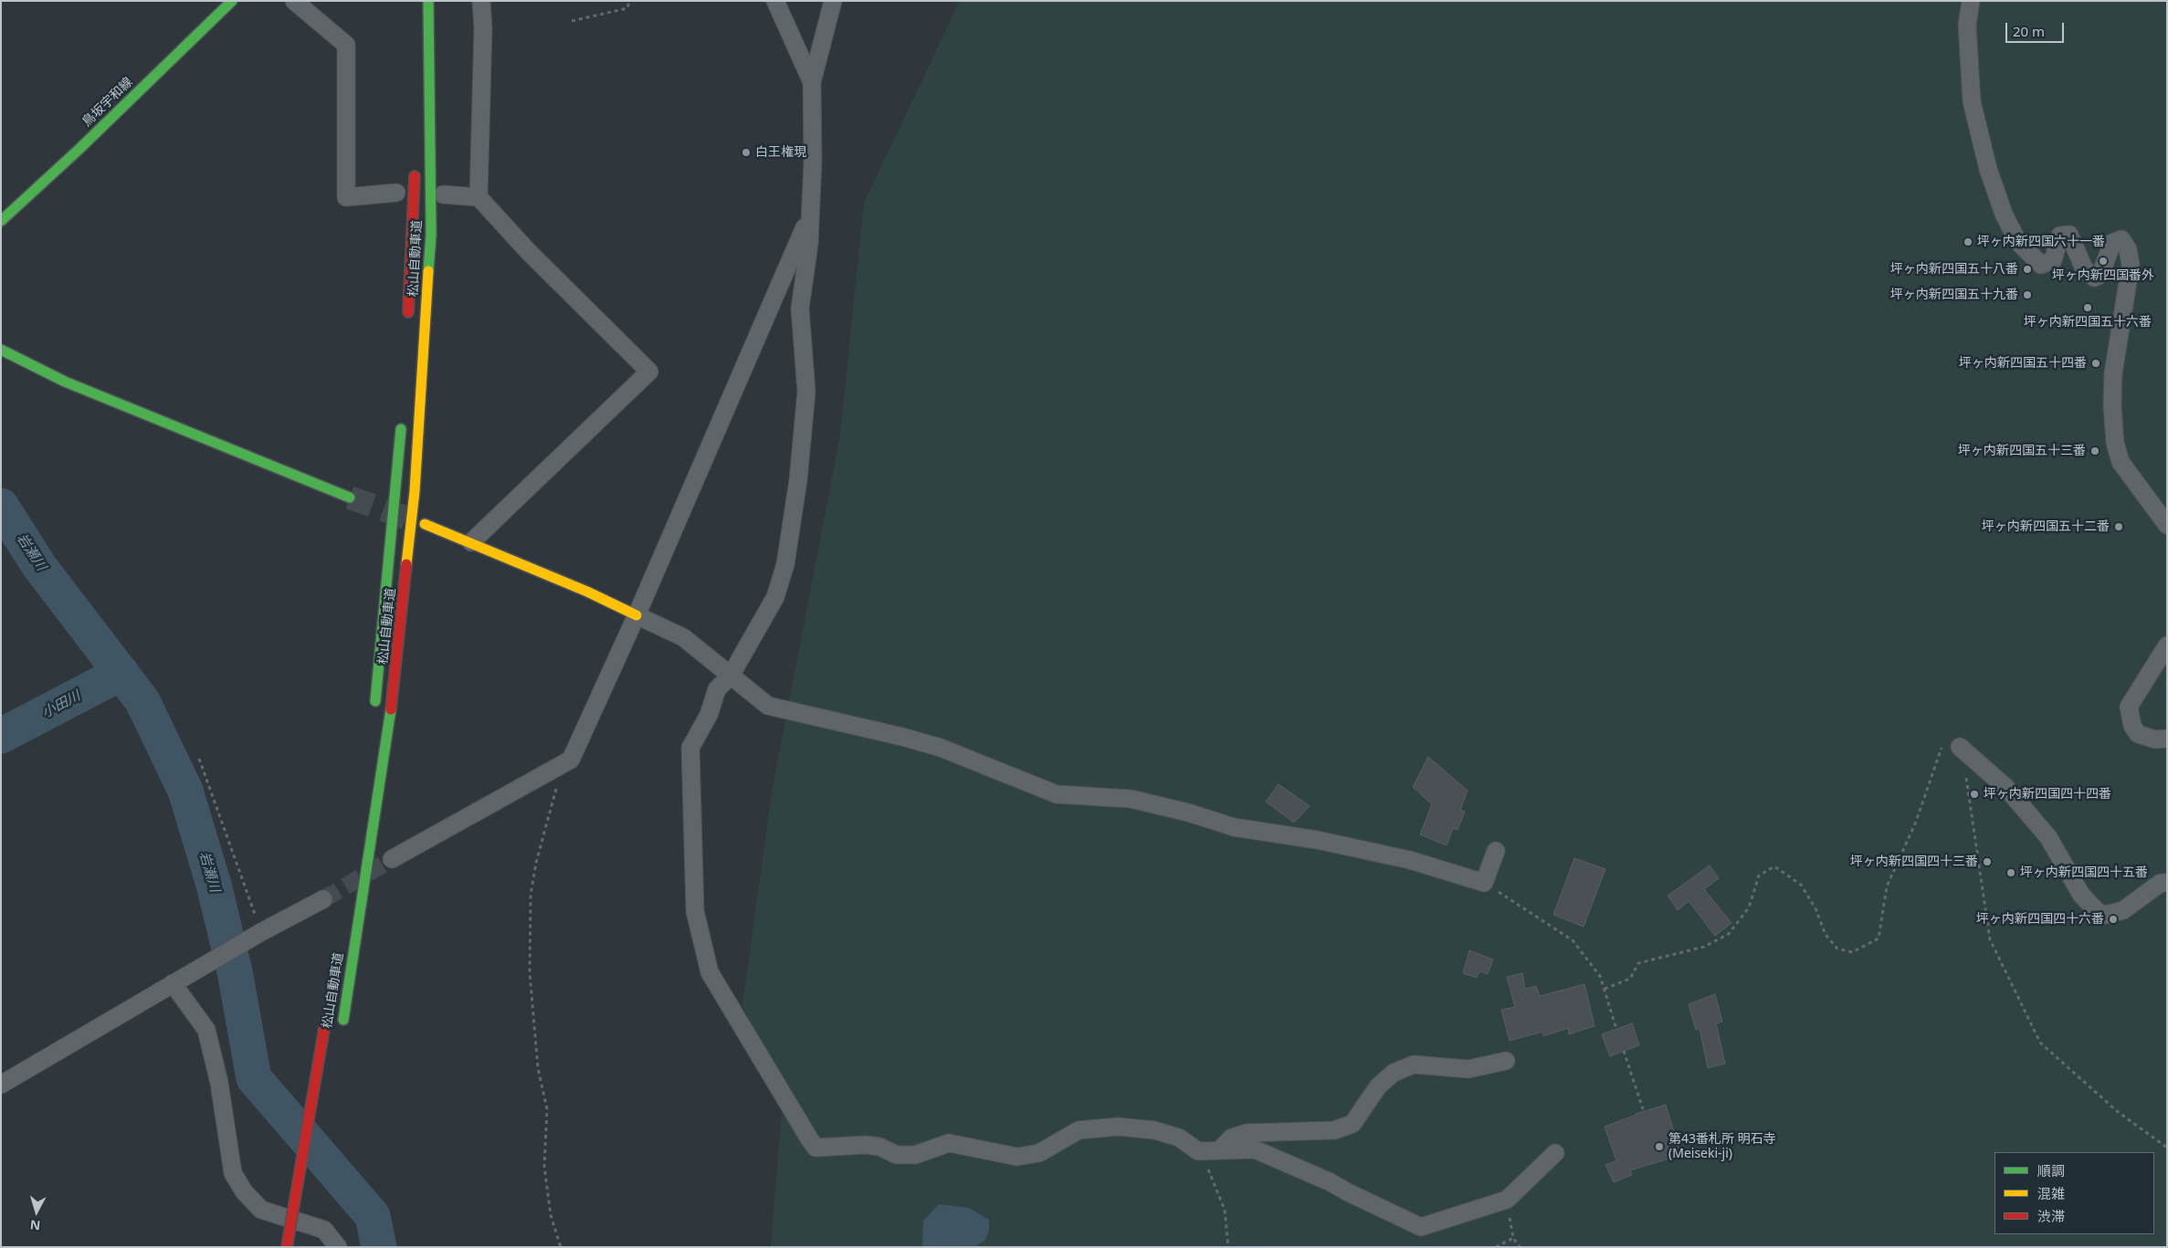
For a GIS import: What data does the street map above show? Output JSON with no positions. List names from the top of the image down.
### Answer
{
  "streets": {
    "main road": ["鳥坂宇和線", "松山自動車道"]
  },
  "water": ["岩瀬川", "小田川"],
  "places": [
    "白王権現",
    "坪ヶ内新四国六十一番",
    "坪ヶ内新四国番外",
    "坪ヶ内新四国五十八番",
    "坪ヶ内新四国五十九番",
    "坪ヶ内新四国五十六番",
    "坪ヶ内新四国五十四番",
    "坪ヶ内新四国五十三番",
    "坪ヶ内新四国五十二番",
    "坪ヶ内新四国四十四番",
    "坪ヶ内新四国四十三番",
    "坪ヶ内新四国四十五番",
    "坪ヶ内新四国四十六番",
    "第43番札所 明石寺 (Meiseki-ji)"
  ],
  "legend": ["順調", "混雑", "渋滞"],
  "scale_bar": "20 m",
  "north": "bottom"
}
